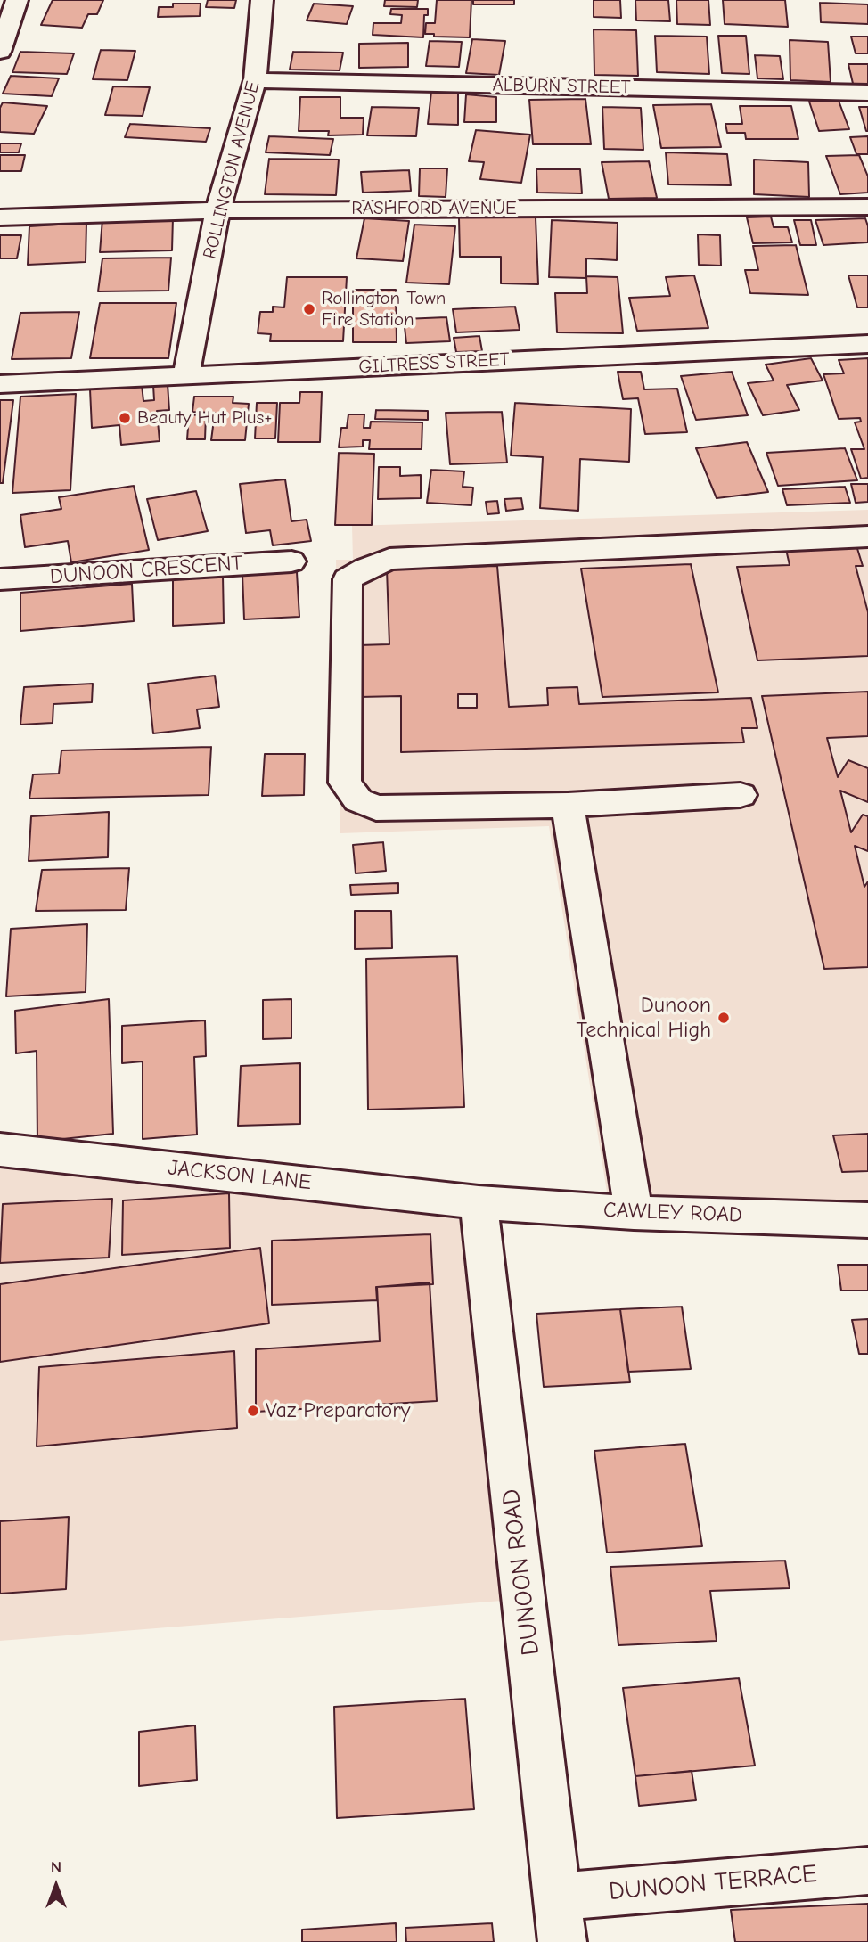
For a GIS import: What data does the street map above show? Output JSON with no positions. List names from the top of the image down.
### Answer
{
  "streets": {
    "street": [
      "ALBURN STREET",
      "ROLLINGTON AVENUE",
      "RASHFORD AVENUE",
      "GILTRESS STREET",
      "DUNOON CRESCENT",
      "JACKSON LANE",
      "CAWLEY ROAD",
      "DUNOON ROAD",
      "DUNOON TERRACE"
    ]
  },
  "crossings": [
    ["ALBURN STREET", "ROLLINGTON AVENUE"],
    ["ROLLINGTON AVENUE", "RASHFORD AVENUE"],
    ["ROLLINGTON AVENUE", "GILTRESS STREET"],
    ["JACKSON LANE", "CAWLEY ROAD"],
    ["JACKSON LANE", "DUNOON ROAD"],
    ["CAWLEY ROAD", "DUNOON ROAD"],
    ["DUNOON ROAD", "DUNOON TERRACE"]
  ],
  "places": [
    "Rollington Town Fire Station",
    "Beauty Hut Plus+",
    "Dunoon Technical High",
    "Vaz Preparatory"
  ],
  "north": "top"
}
